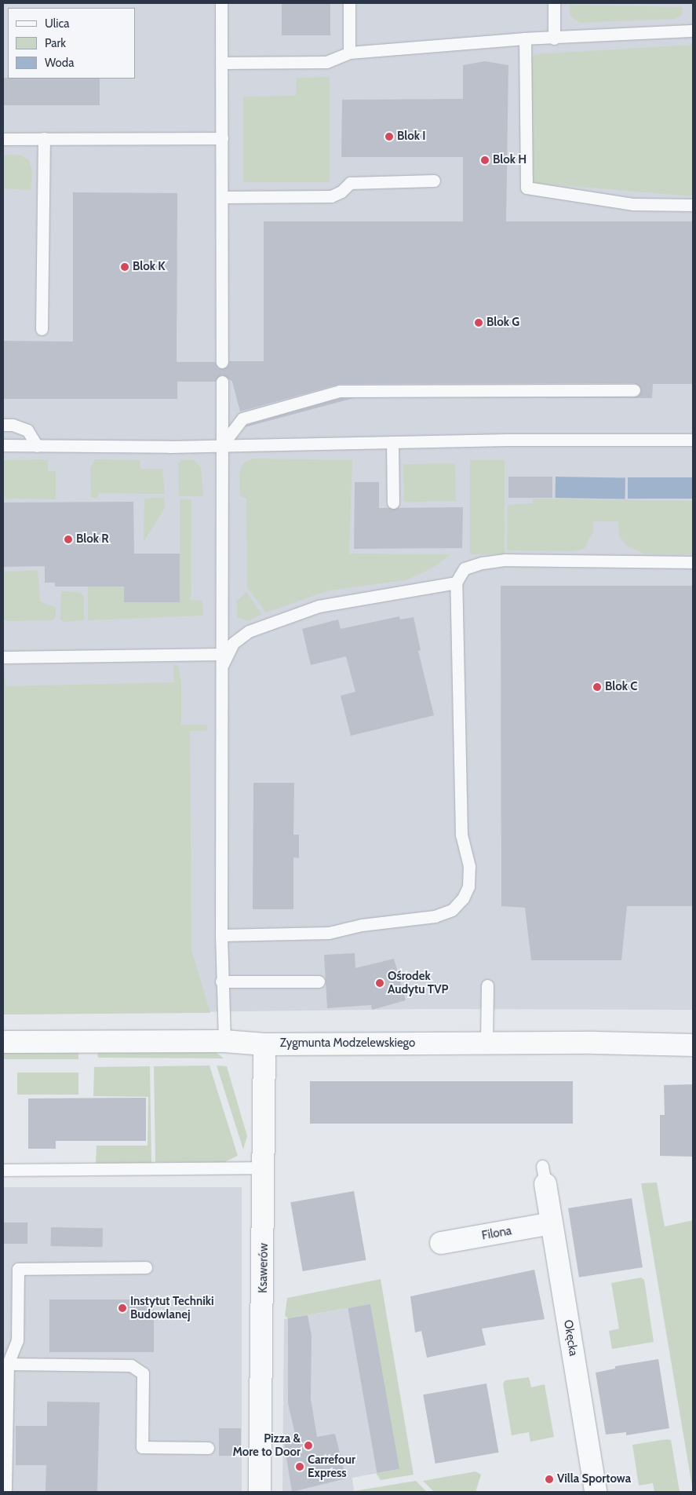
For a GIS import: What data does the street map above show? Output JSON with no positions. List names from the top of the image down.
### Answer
{
  "streets": {
    "street": [
      "Zygmunta Modzelewskiego",
      "Filona",
      "Ksawerów",
      "Okęcka"
    ]
  },
  "crossings": [
    ["Zygmunta Modzelewskiego", "Ksawerów"],
    ["Filona", "Okęcka"]
  ],
  "places": [
    "Blok I",
    "Blok H",
    "Blok K",
    "Blok G",
    "Blok R",
    "Blok C",
    "Ośrodek Audytu TVP",
    "Instytut Techniki Budowlanej",
    "Pizza & More to Door",
    "Carrefour Express",
    "Villa Sportowa"
  ],
  "legend": ["Ulica", "Park", "Woda"]
}
